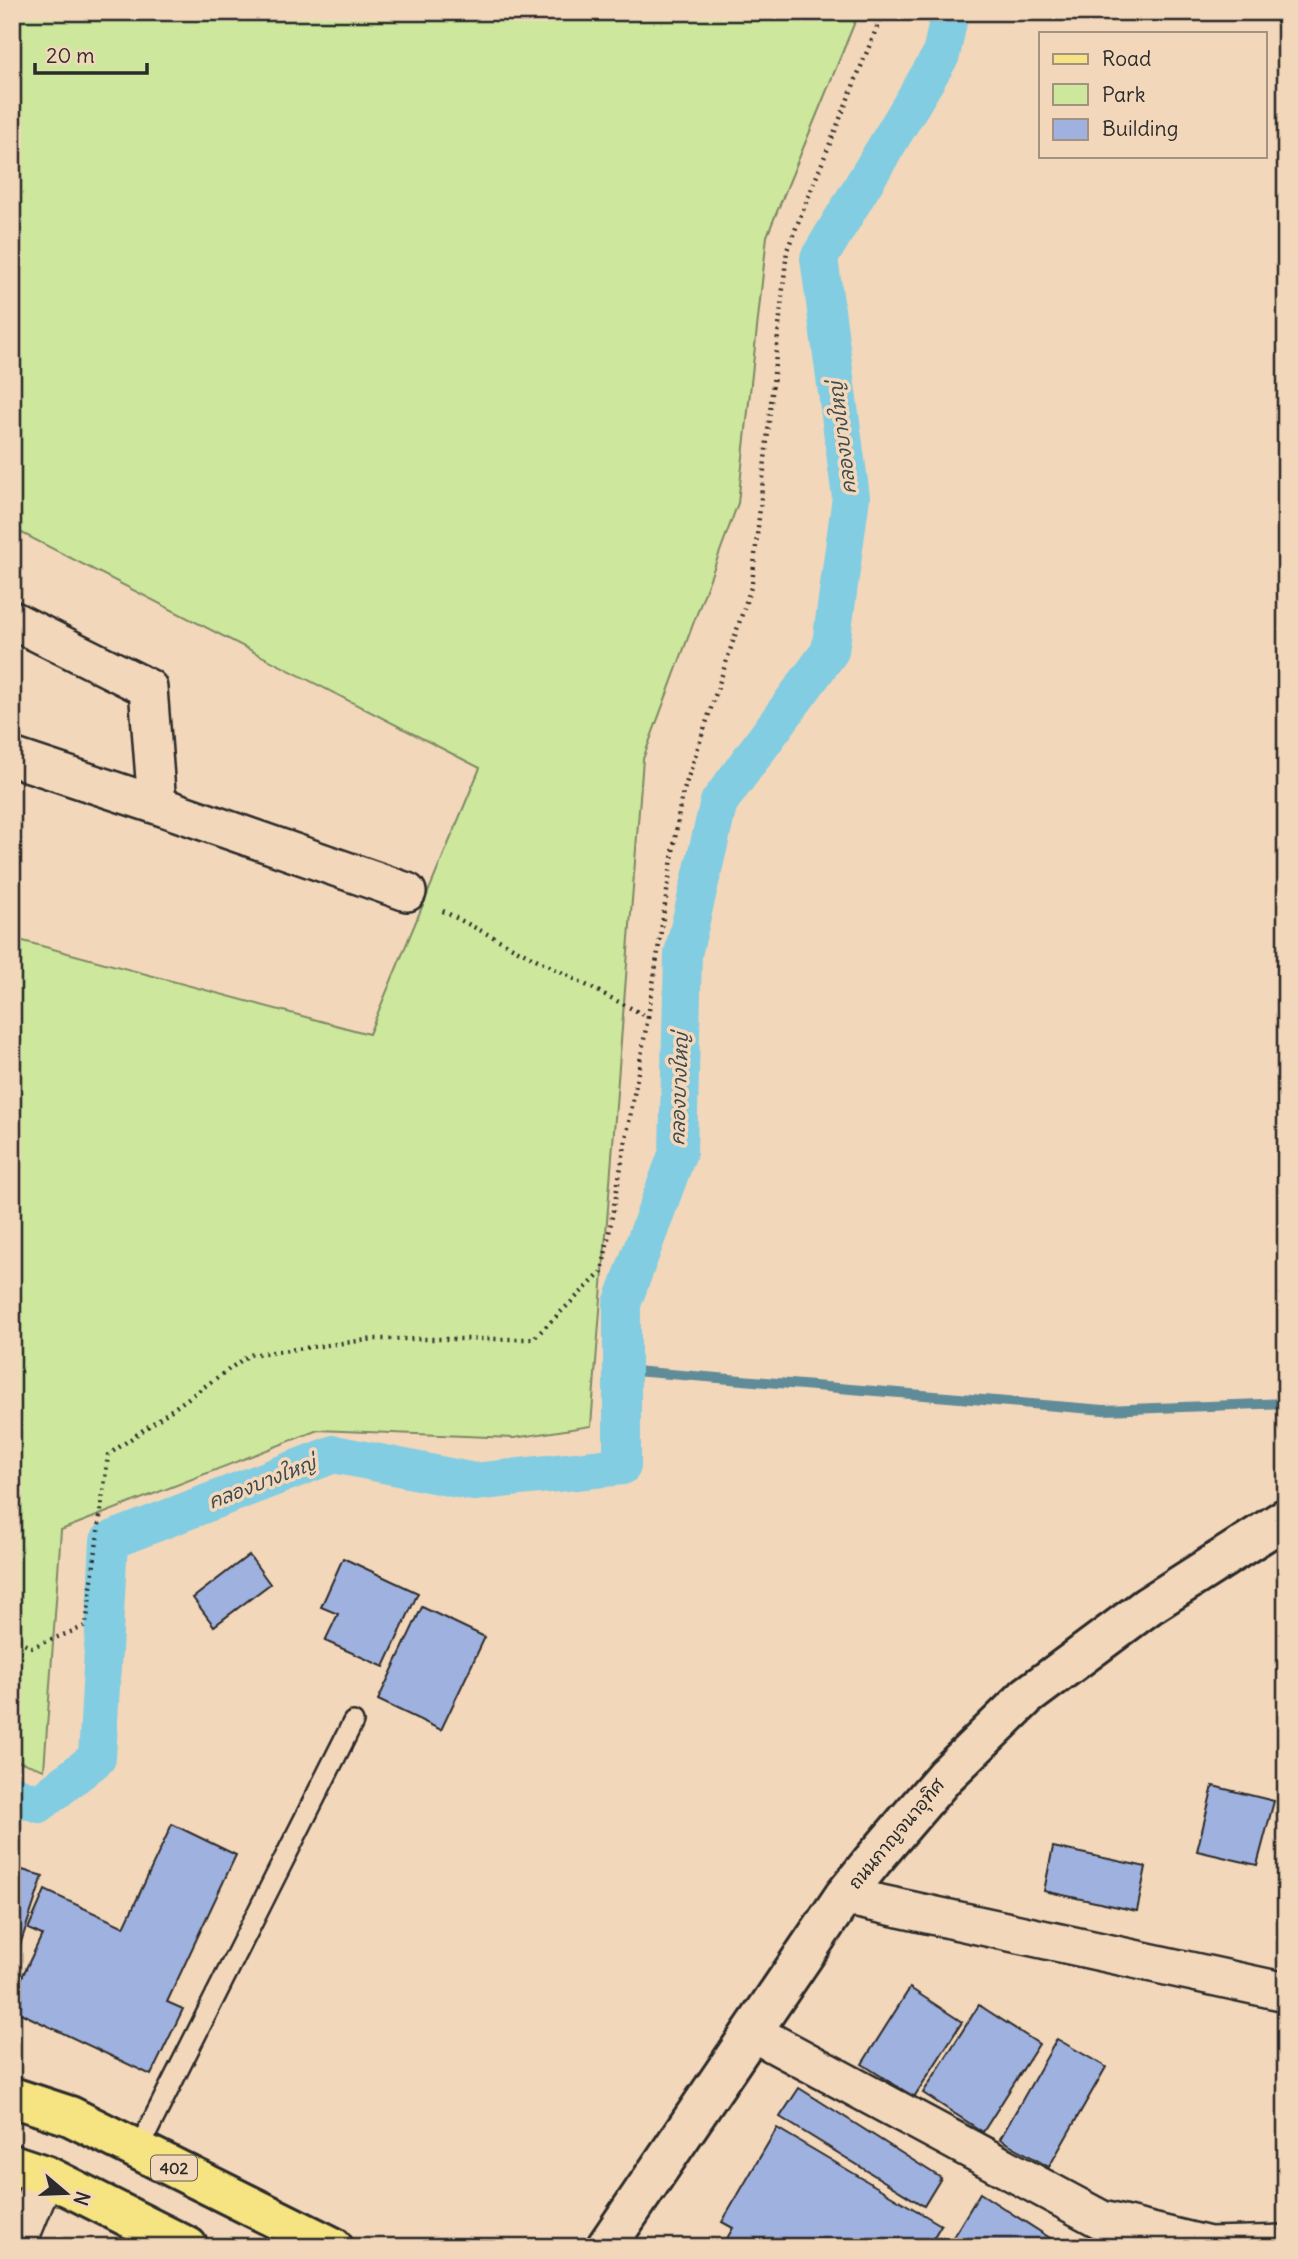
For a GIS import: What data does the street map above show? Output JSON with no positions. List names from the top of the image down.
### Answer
{
  "streets": {
    "main road": ["402"],
    "street": ["ถนนกาญจนาอุทิศ"]
  },
  "water": ["คลองบางใหญ่"],
  "legend": ["Road", "Park", "Building"],
  "scale_bar": "20 m",
  "north": "right"
}
